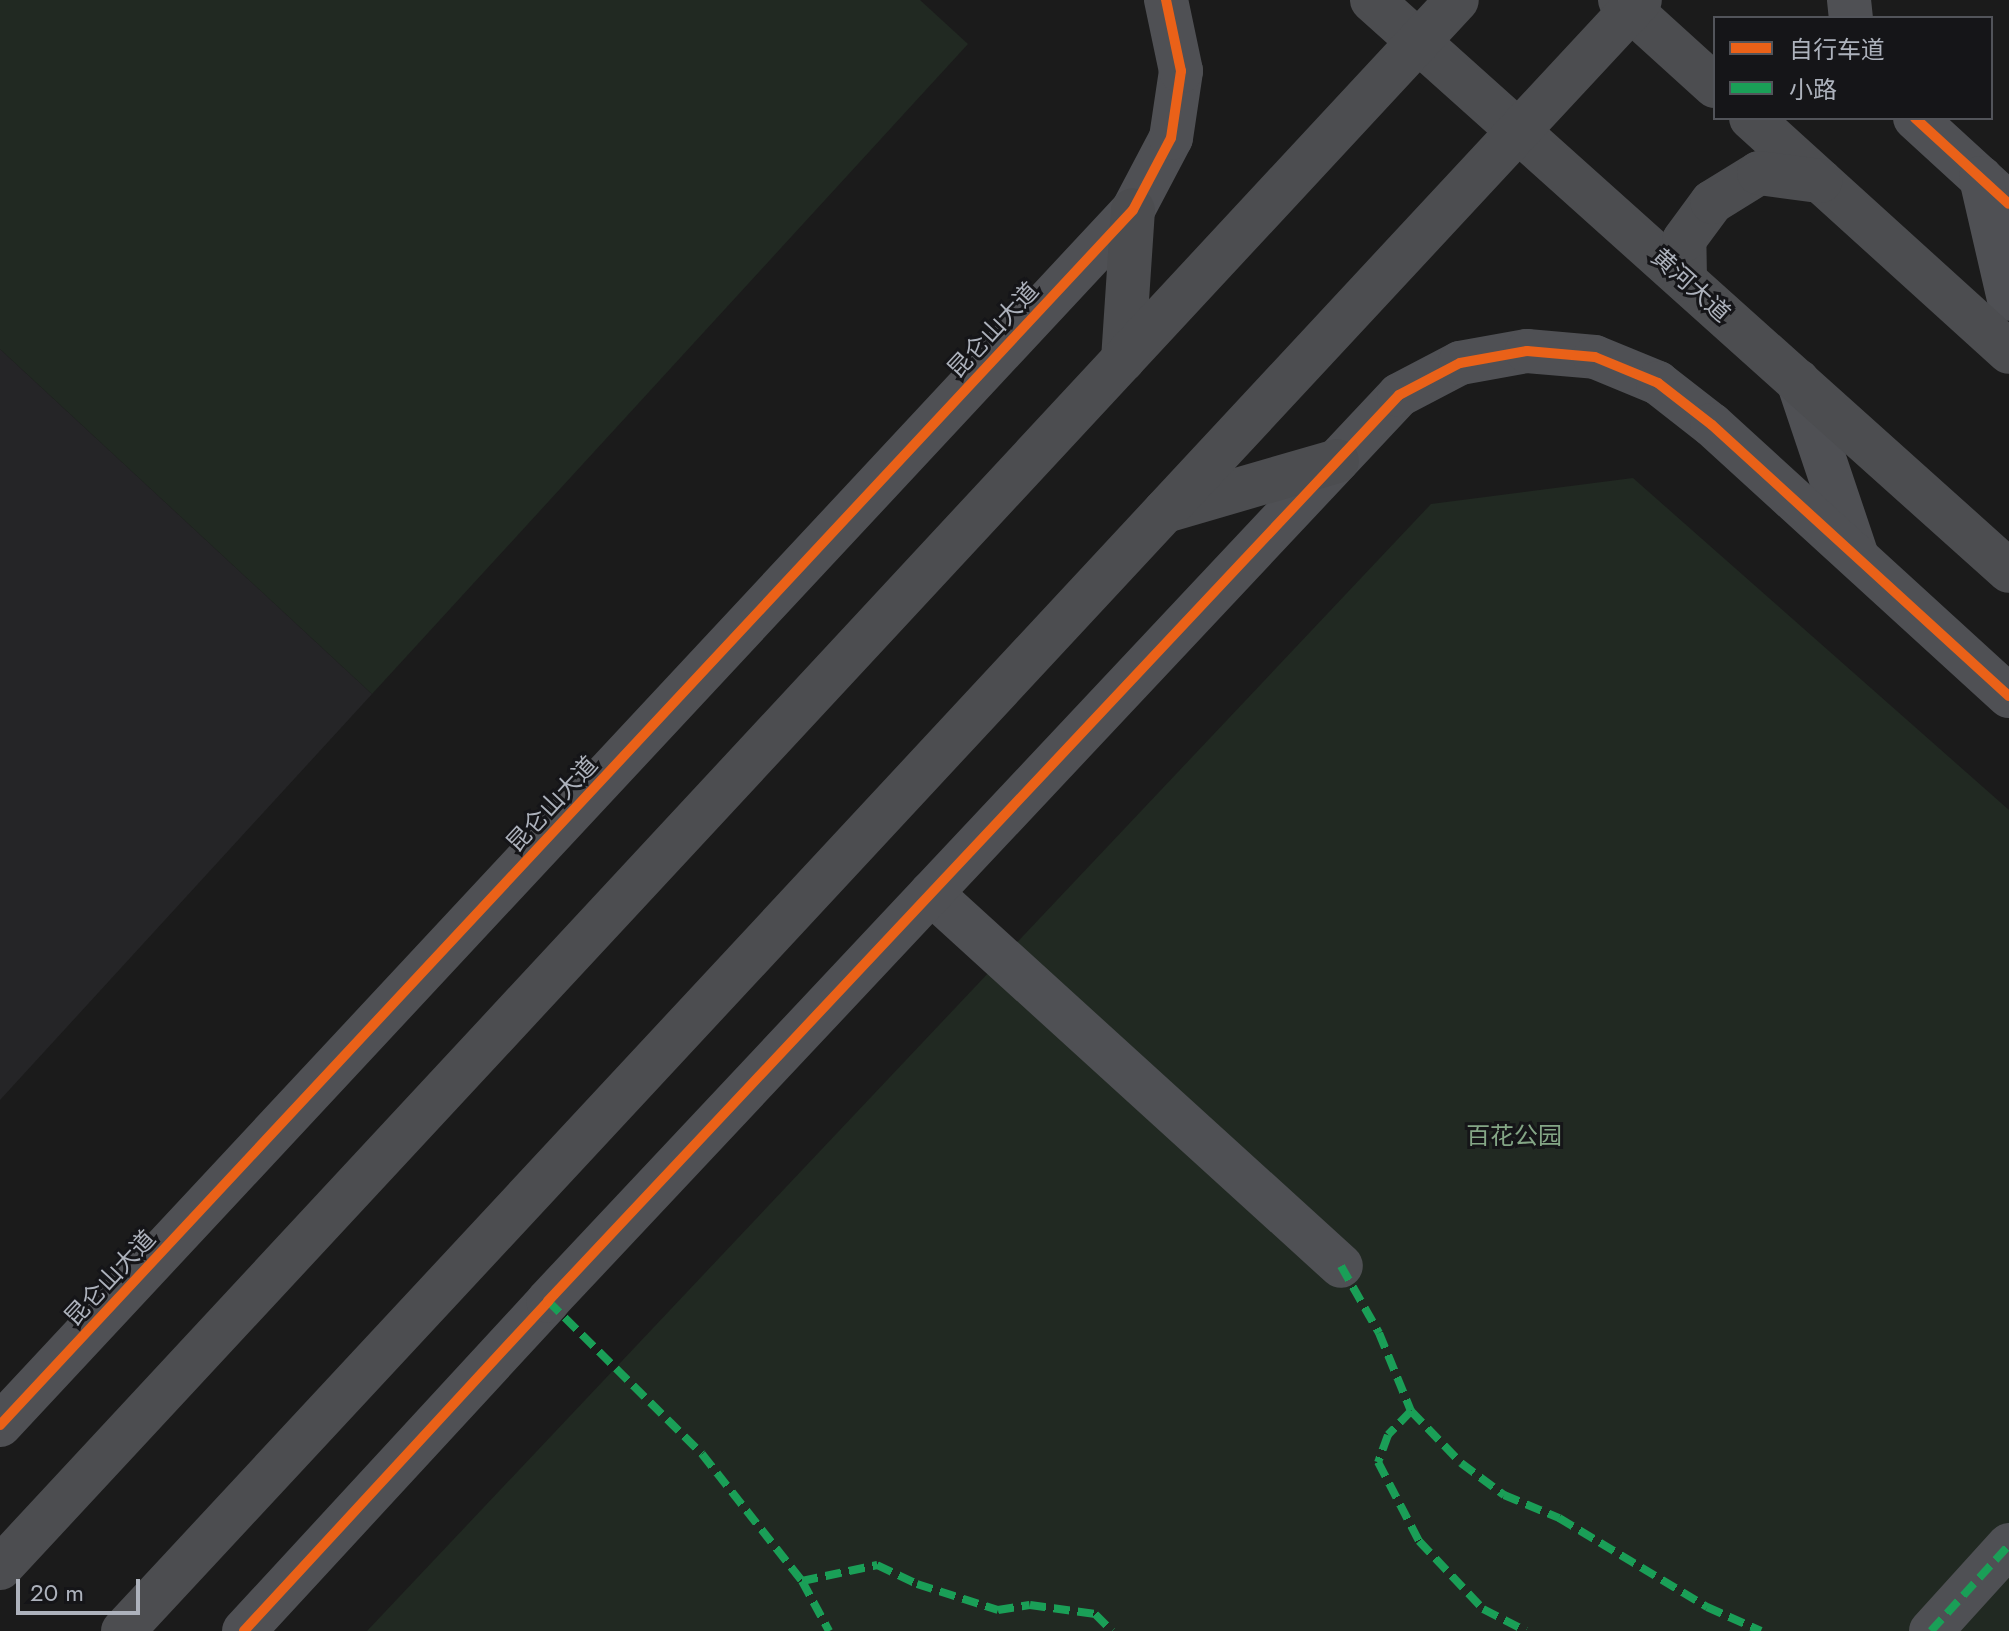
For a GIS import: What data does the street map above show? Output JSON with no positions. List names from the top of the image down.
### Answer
{
  "streets": {
    "main road": ["黄河大道"],
    "street": ["昆仑山大道"]
  },
  "parks": ["百花公园"],
  "legend": ["自行车道", "小路"],
  "scale_bar": "20 m"
}
